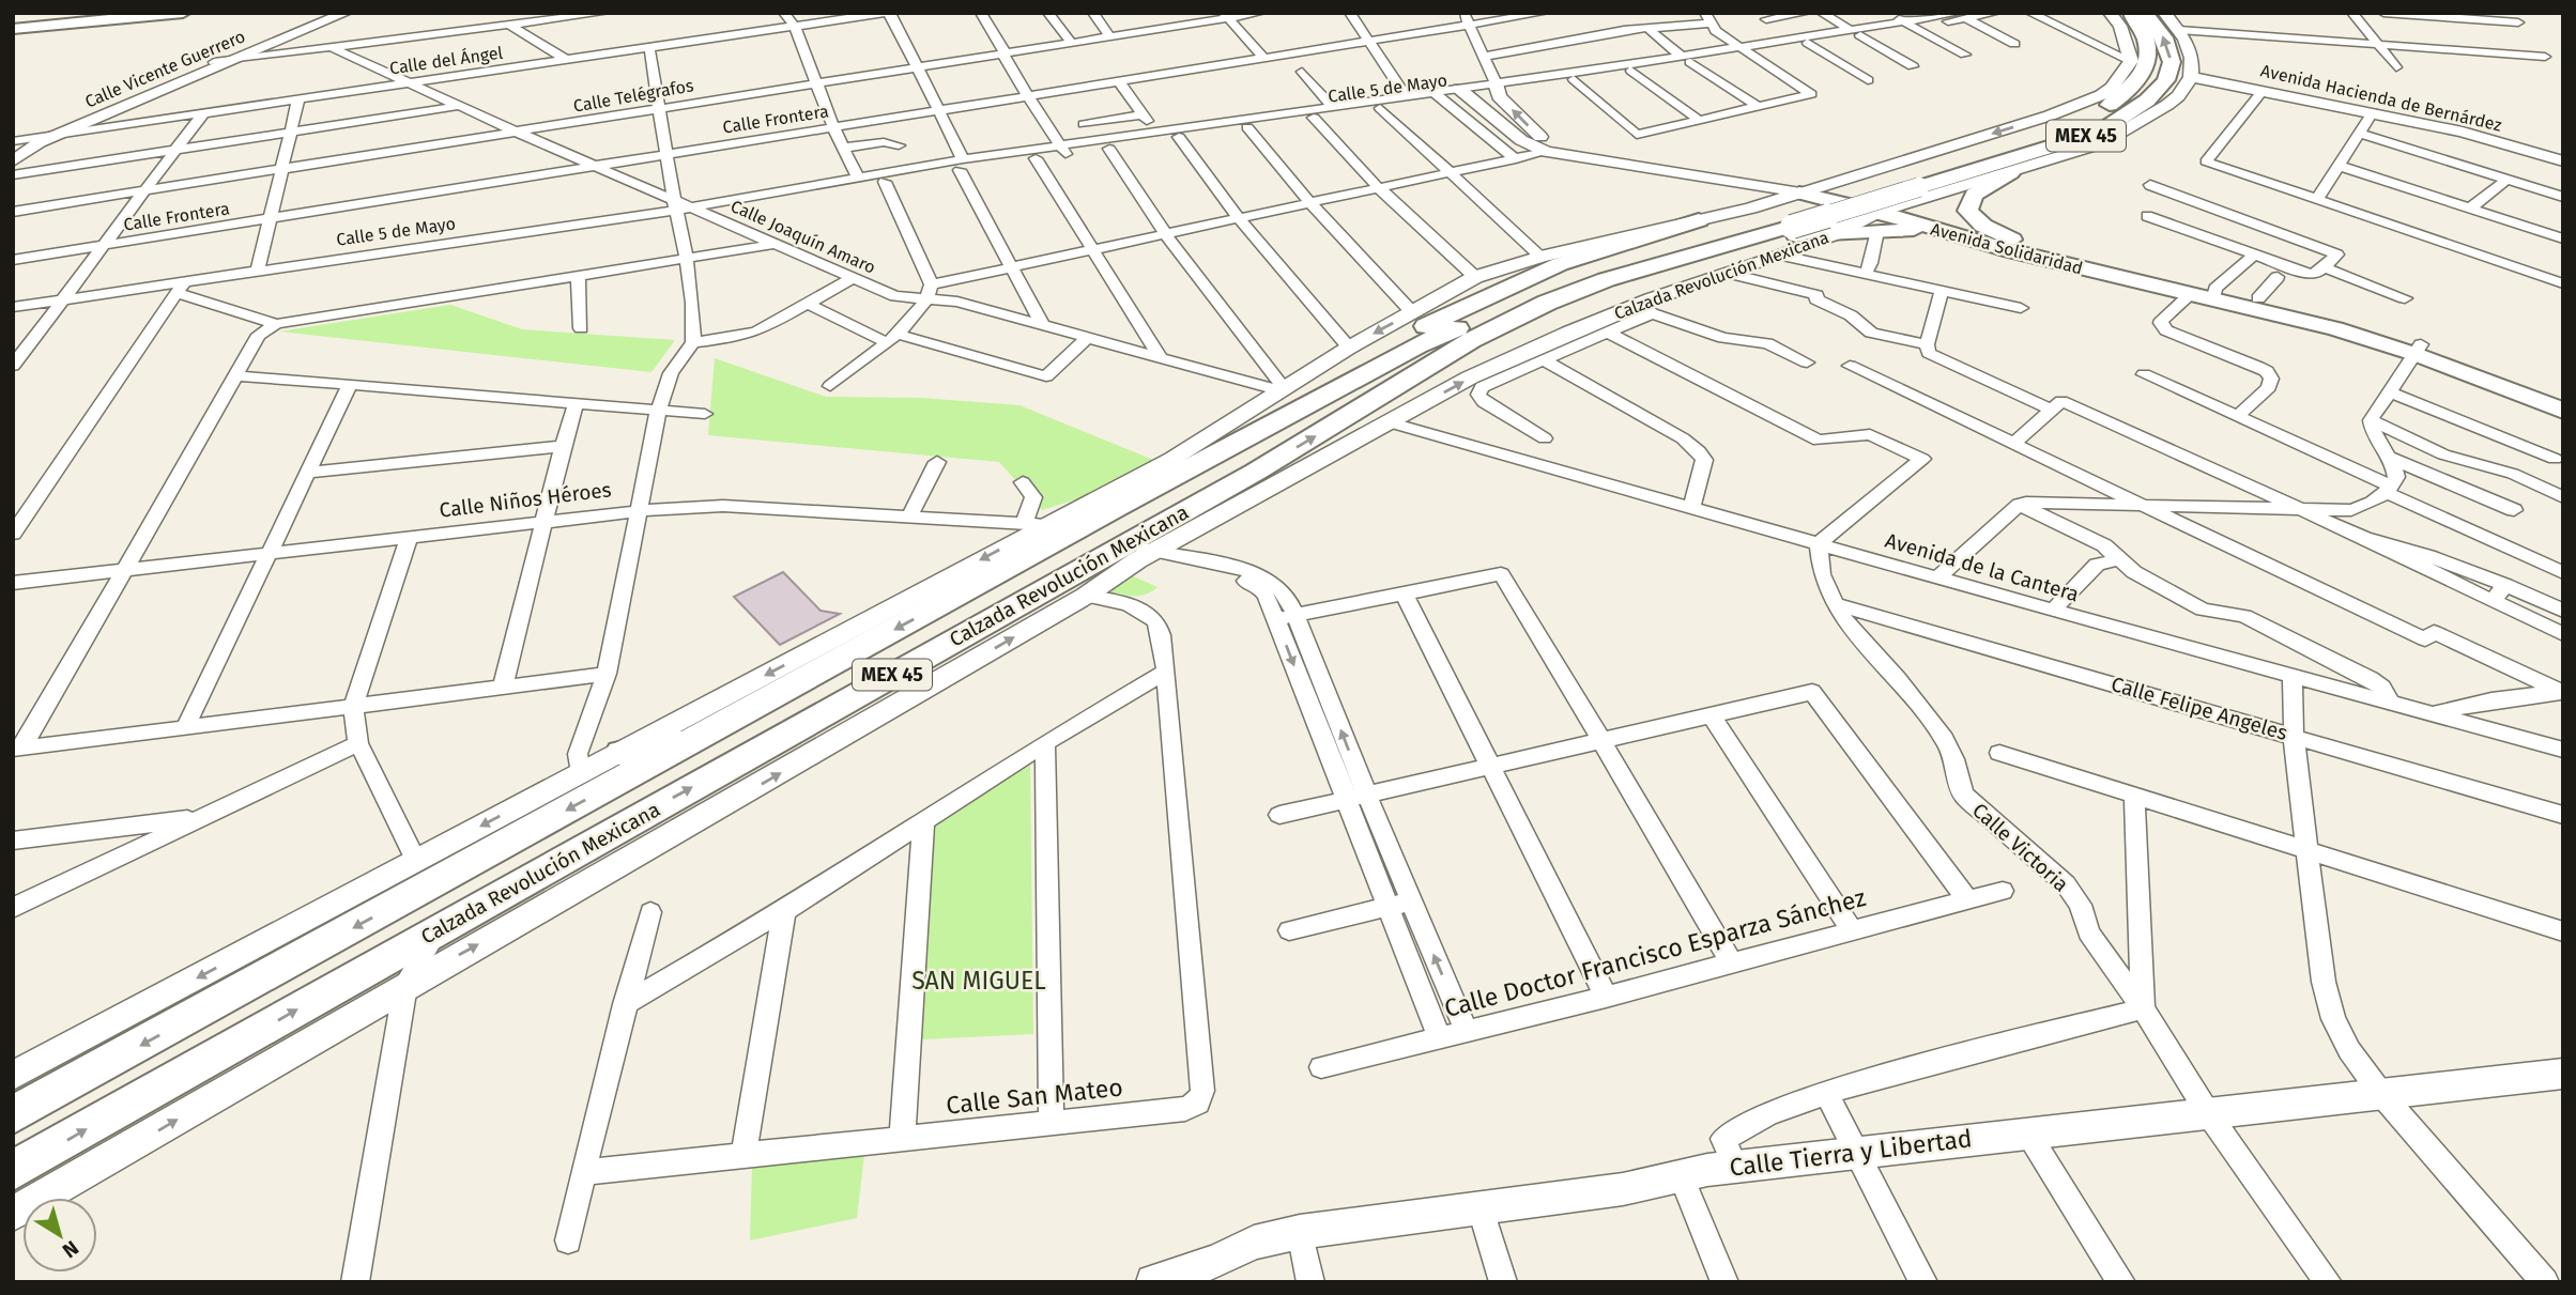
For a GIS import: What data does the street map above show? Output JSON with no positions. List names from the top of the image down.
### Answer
{
  "streets": {
    "main road": ["MEX 45", "Avenida Solidaridad", "Calzada Revolución Mexicana"],
    "street": [
      "Calle del Ángel",
      "Calle Vicente Guerrero",
      "Calle 5 de Mayo",
      "Calle Telégrafos",
      "Avenida Hacienda de Bernárdez",
      "Calle Frontera",
      "Calle Joaquín Amaro",
      "Calle Niños Héroes",
      "Avenida de la Cantera",
      "Calle Felipe Angeles",
      "Calle Victoria",
      "Calle Doctor Francisco Esparza Sánchez",
      "Calle San Mateo",
      "Calle Tierra y Libertad"
    ]
  },
  "crossings": [
    ["Calle del Ángel", "Calle Vicente Guerrero"],
    ["Calle 5 de Mayo", "Calle Joaquín Amaro"],
    ["Calle 5 de Mayo", "Avenida Solidaridad"],
    ["MEX 45", "Calzada Revolución Mexicana"],
    ["Calle Joaquín Amaro", "Calzada Revolución Mexicana"],
    ["Avenida Solidaridad", "Calzada Revolución Mexicana"],
    ["Calzada Revolución Mexicana", "Calle Niños Héroes"],
    ["Calzada Revolución Mexicana", "Avenida de la Cantera"],
    ["Calzada Revolución Mexicana", "Calle San Mateo"],
    ["Avenida de la Cantera", "Calle Victoria"],
    ["Calle Felipe Angeles", "Calle Victoria"],
    ["Calle Victoria", "Calle Tierra y Libertad"]
  ],
  "parks": ["SAN MIGUEL"],
  "north": "bottom right"
}
